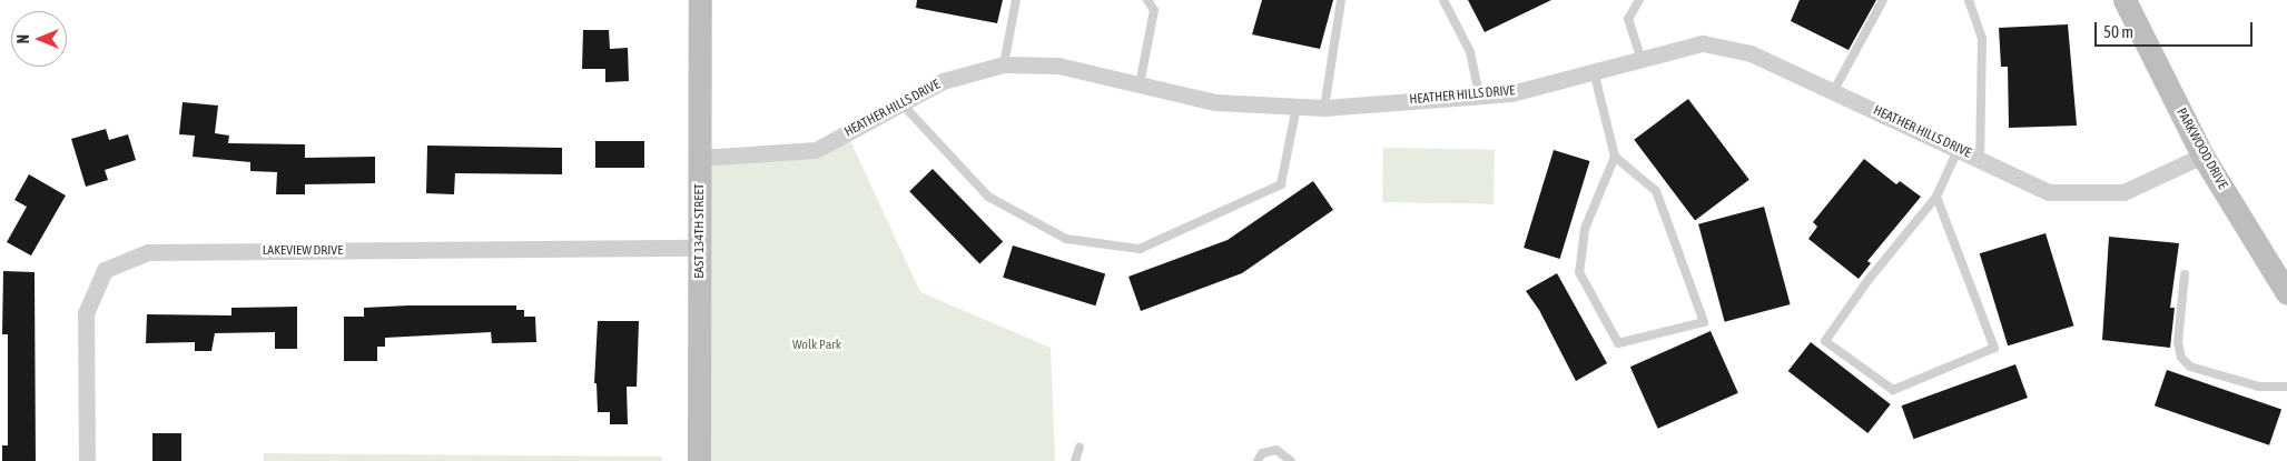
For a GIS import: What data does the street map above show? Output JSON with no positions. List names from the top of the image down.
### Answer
{
  "streets": {
    "street": [
      "HEATHER HILLS DRIVE",
      "PARKWOOD DRIVE",
      "EAST 134TH STREET",
      "LAKEVIEW DRIVE"
    ]
  },
  "crossings": [
    ["HEATHER HILLS DRIVE", "PARKWOOD DRIVE"],
    ["HEATHER HILLS DRIVE", "EAST 134TH STREET"],
    ["EAST 134TH STREET", "LAKEVIEW DRIVE"]
  ],
  "parks": ["Wolk Park"],
  "scale_bar": "50 m",
  "north": "left"
}
